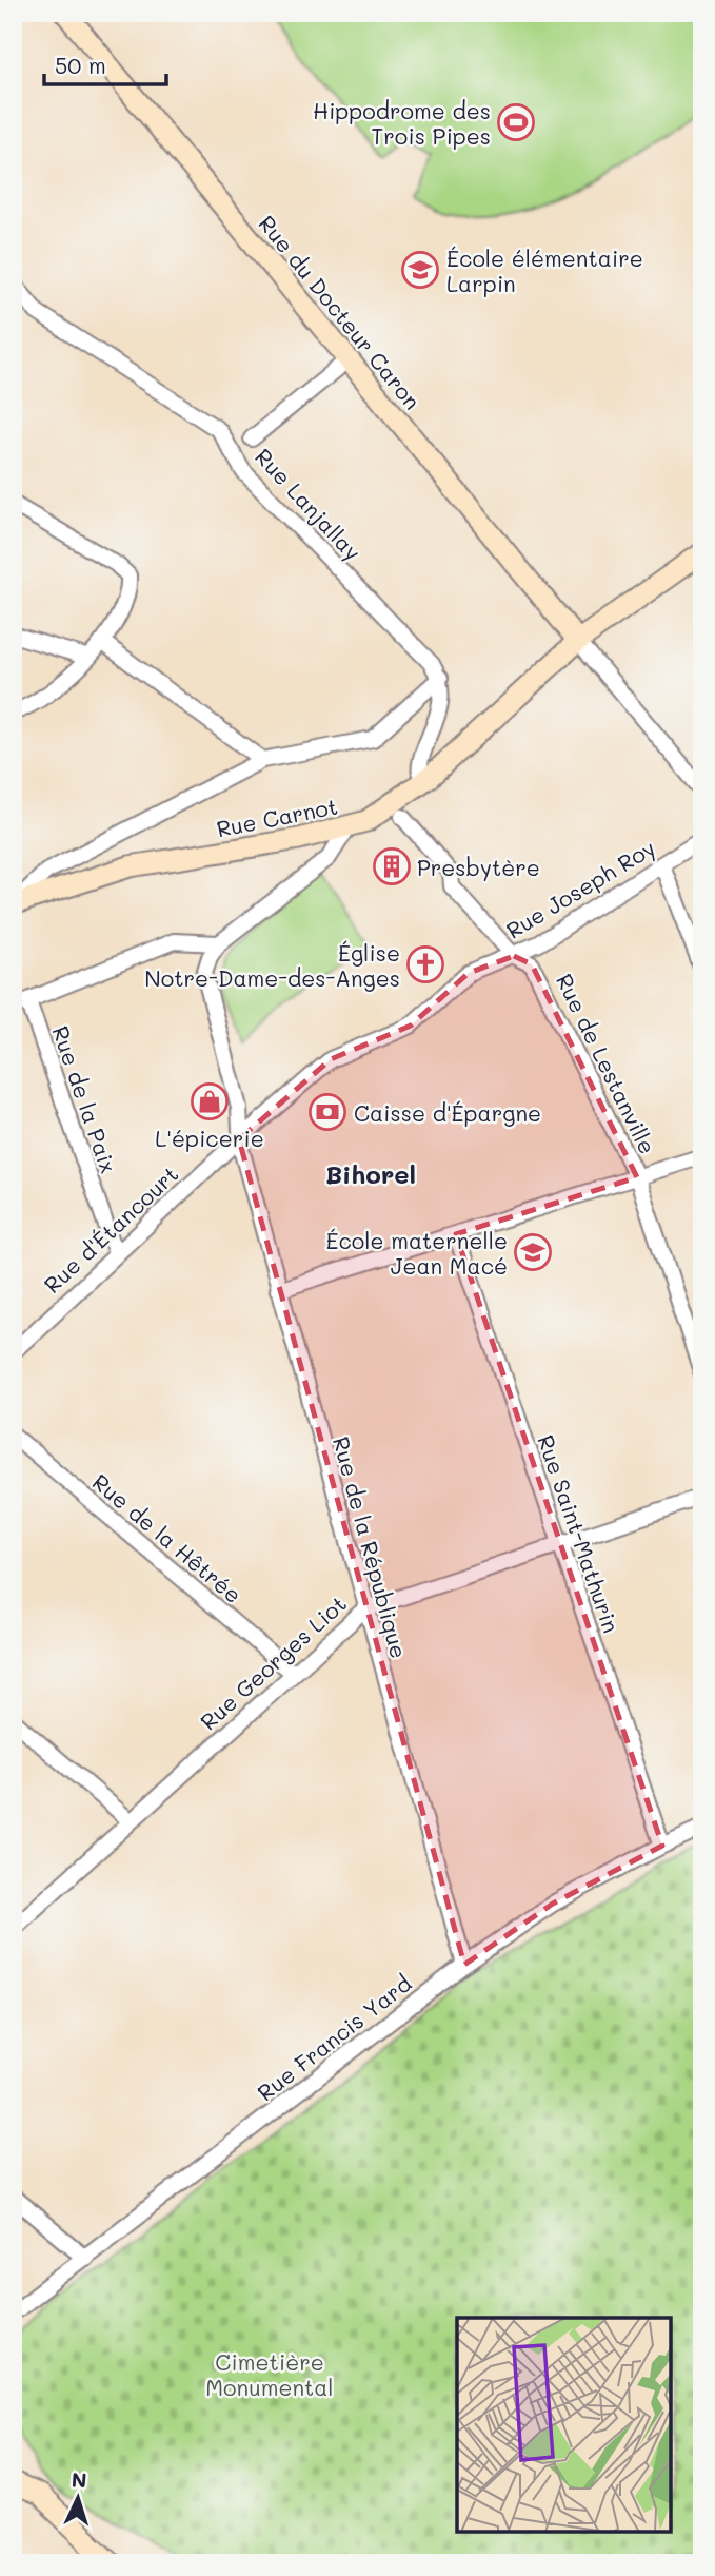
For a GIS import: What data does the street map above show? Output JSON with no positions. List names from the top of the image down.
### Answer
{
  "streets": {
    "street": [
      "Rue du Docteur Caron",
      "Rue Lanjallay",
      "Rue Carnot",
      "Rue Joseph Roy",
      "Rue de Lestanville",
      "Rue de la Paix",
      "Rue d'Étancourt",
      "Rue Saint-Mathurin",
      "Rue de la Hêtrée",
      "Rue de la République",
      "Rue Georges Liot",
      "Rue Francis Yard"
    ]
  },
  "crossings": [
    ["Rue du Docteur Caron", "Rue Carnot"],
    ["Rue Joseph Roy", "Rue de Lestanville"],
    ["Rue Joseph Roy", "Rue d'Étancourt"],
    ["Rue Joseph Roy", "Rue de la République"],
    ["Rue de la Paix", "Rue d'Étancourt"],
    ["Rue d'Étancourt", "Rue de la République"],
    ["Rue Saint-Mathurin", "Rue Georges Liot"],
    ["Rue Saint-Mathurin", "Rue Francis Yard"],
    ["Rue de la Hêtrée", "Rue Georges Liot"],
    ["Rue de la République", "Rue Georges Liot"],
    ["Rue de la République", "Rue Francis Yard"]
  ],
  "districts": ["Bihorel"],
  "parks": ["Cimetière Monumental"],
  "places": {
    "sports": ["Hippodrome des Trois Pipes"],
    "school or university": ["École élémentaire Larpin", "École maternelle Jean Macé"],
    "building": ["Presbytère"],
    "church": ["Église Notre-Dame-des-Anges"],
    "shop": ["L'épicerie"],
    "bank": ["Caisse d'Épargne"]
  },
  "scale_bar": "50 m",
  "north": "top"
}
